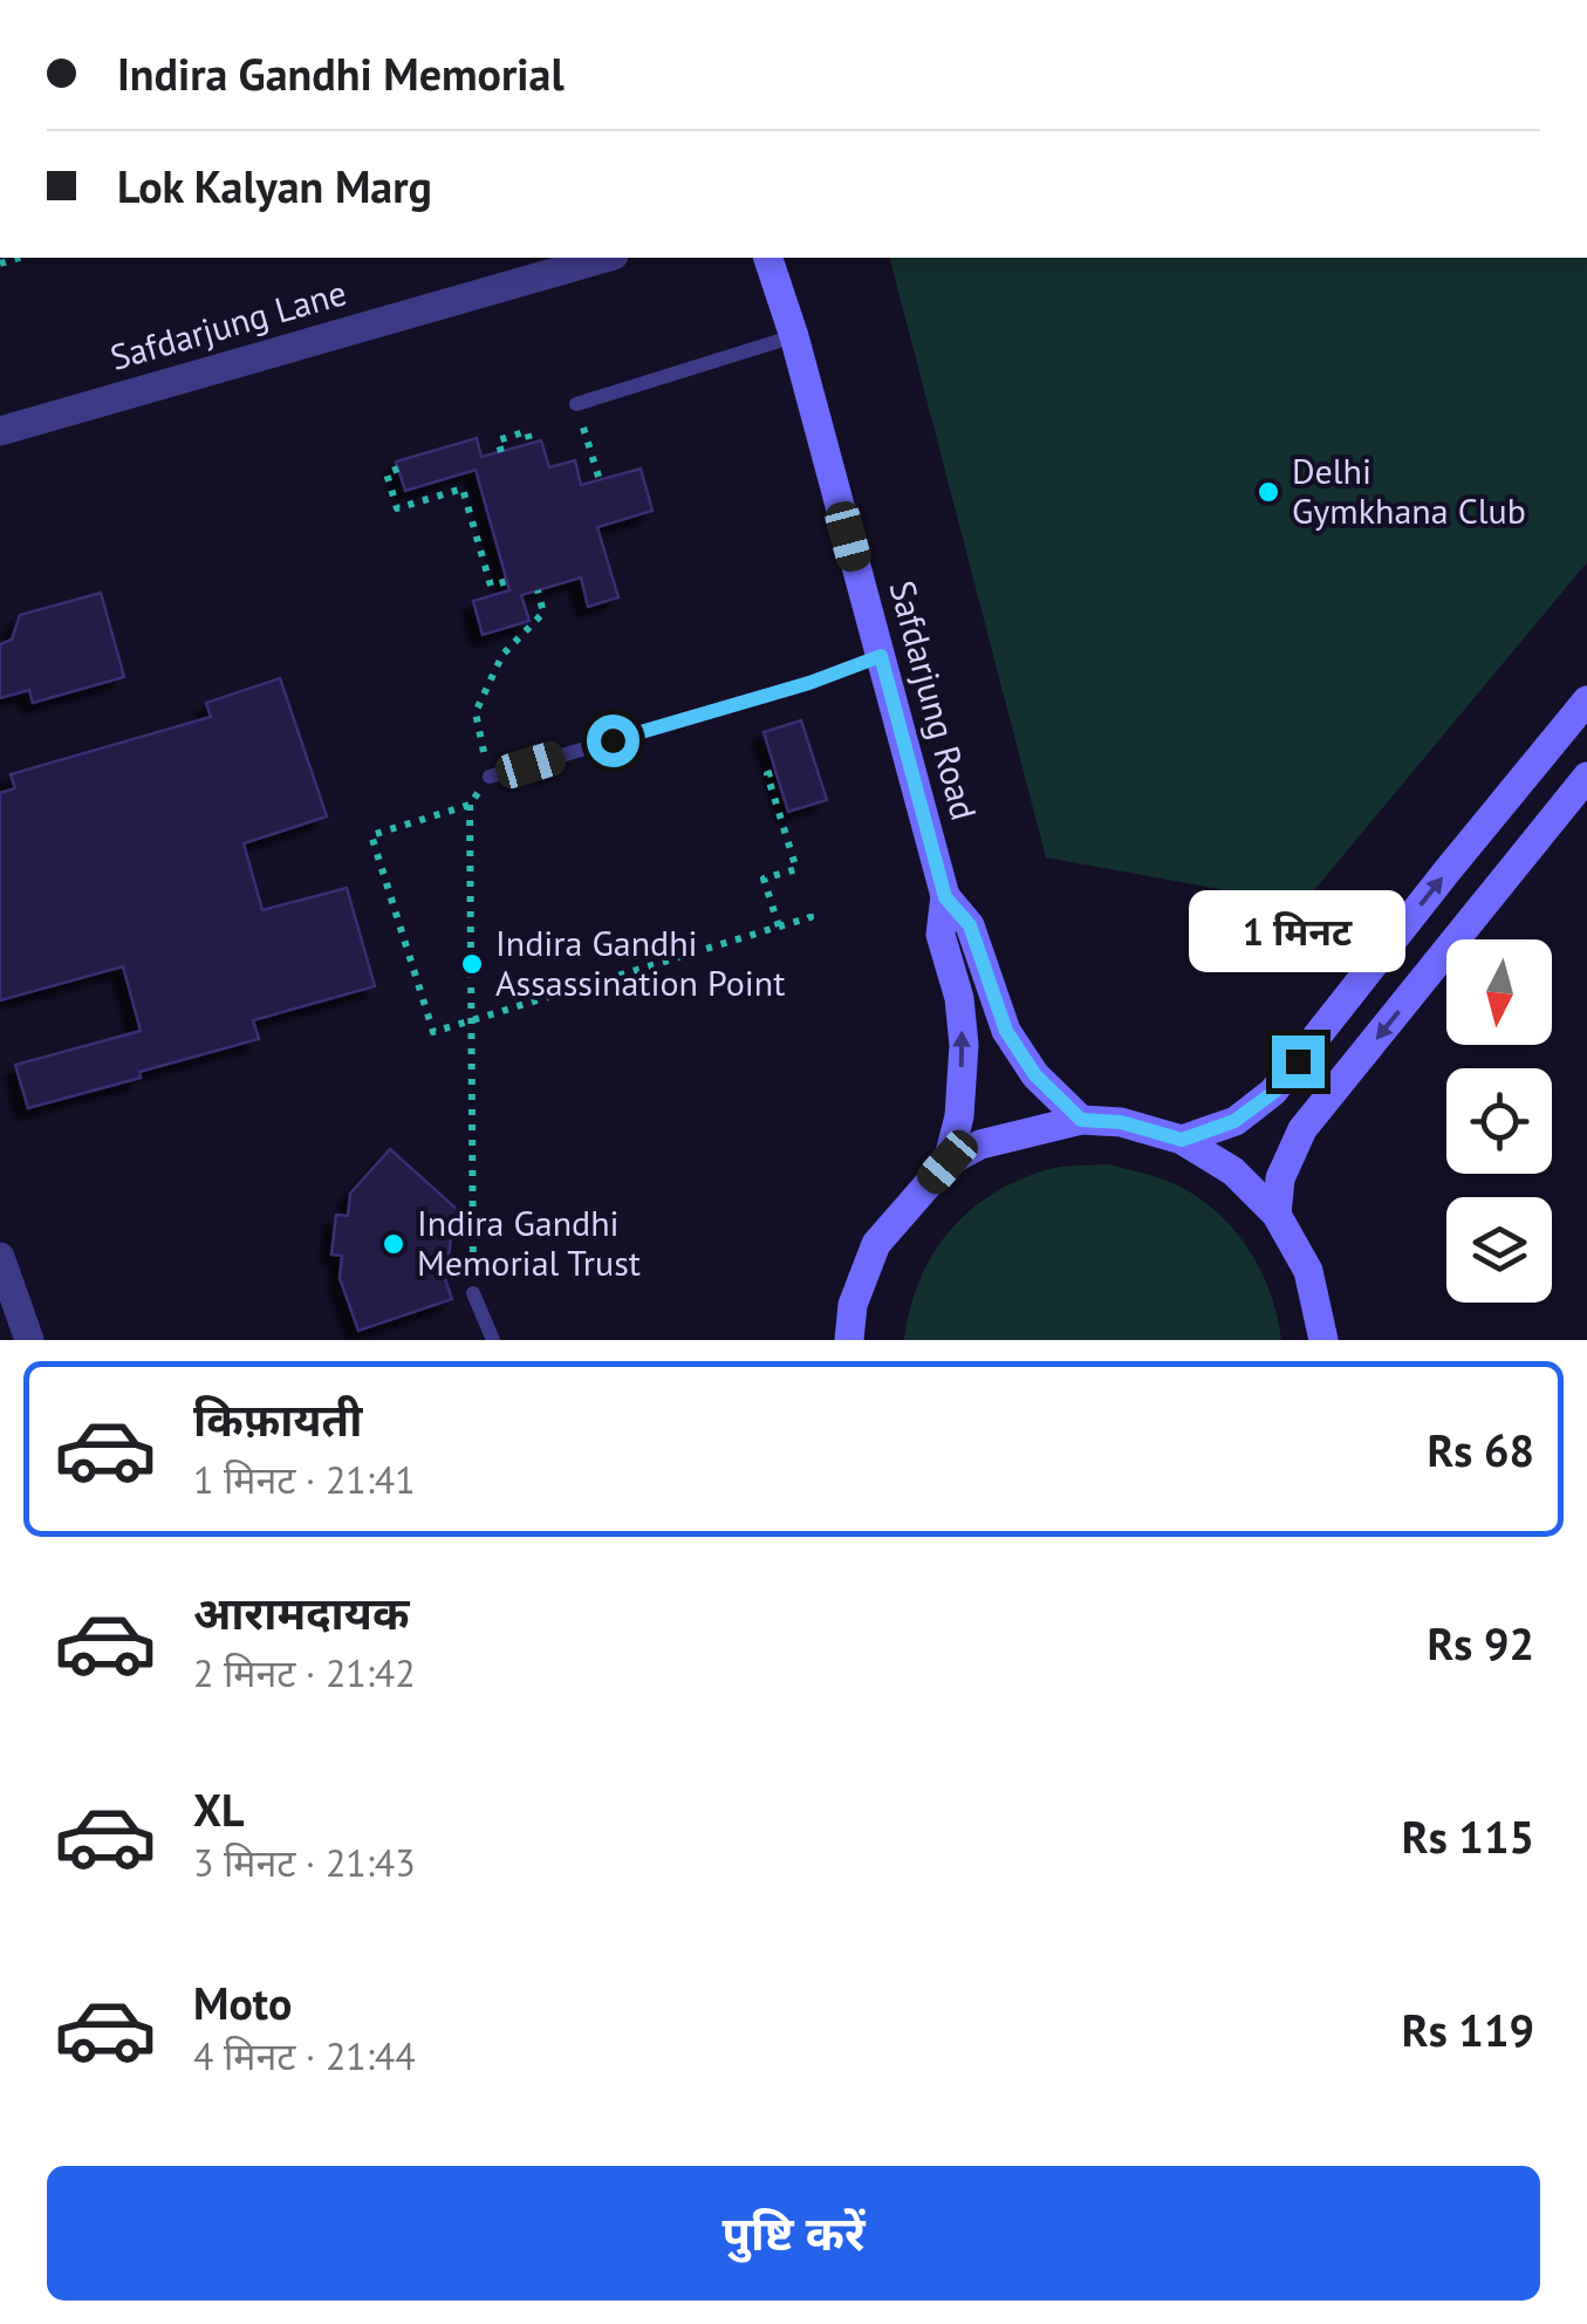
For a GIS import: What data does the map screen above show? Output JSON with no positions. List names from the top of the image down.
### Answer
{
  "streets": {
    "main road": ["Safdarjung Road"],
    "street": ["Safdarjung Lane"]
  },
  "places": ["Delhi Gymkhana Club", "Indira Gandhi Assassination Point", "Indira Gandhi Memorial Trust"],
  "north": "bottom",
  "page": {
    "banner": ["Indira Gandhi Memorial", "Lok Kalyan Marg"],
    "bubble": "1 मिनट",
    "list": [
      {
        "name": "किफ़ायती",
        "note": "1 मिनट · 21:41",
        "value": "Rs 68"
      },
      {
        "name": "आरामदायक",
        "note": "2 मिनट · 21:42",
        "value": "Rs 92"
      },
      {
        "name": "XL",
        "note": "3 मिनट · 21:43",
        "value": "Rs 115"
      },
      {
        "name": "Moto",
        "note": "4 मिनट · 21:44",
        "value": "Rs 119"
      }
    ],
    "buttons": "पुष्टि करें"
  }
}
